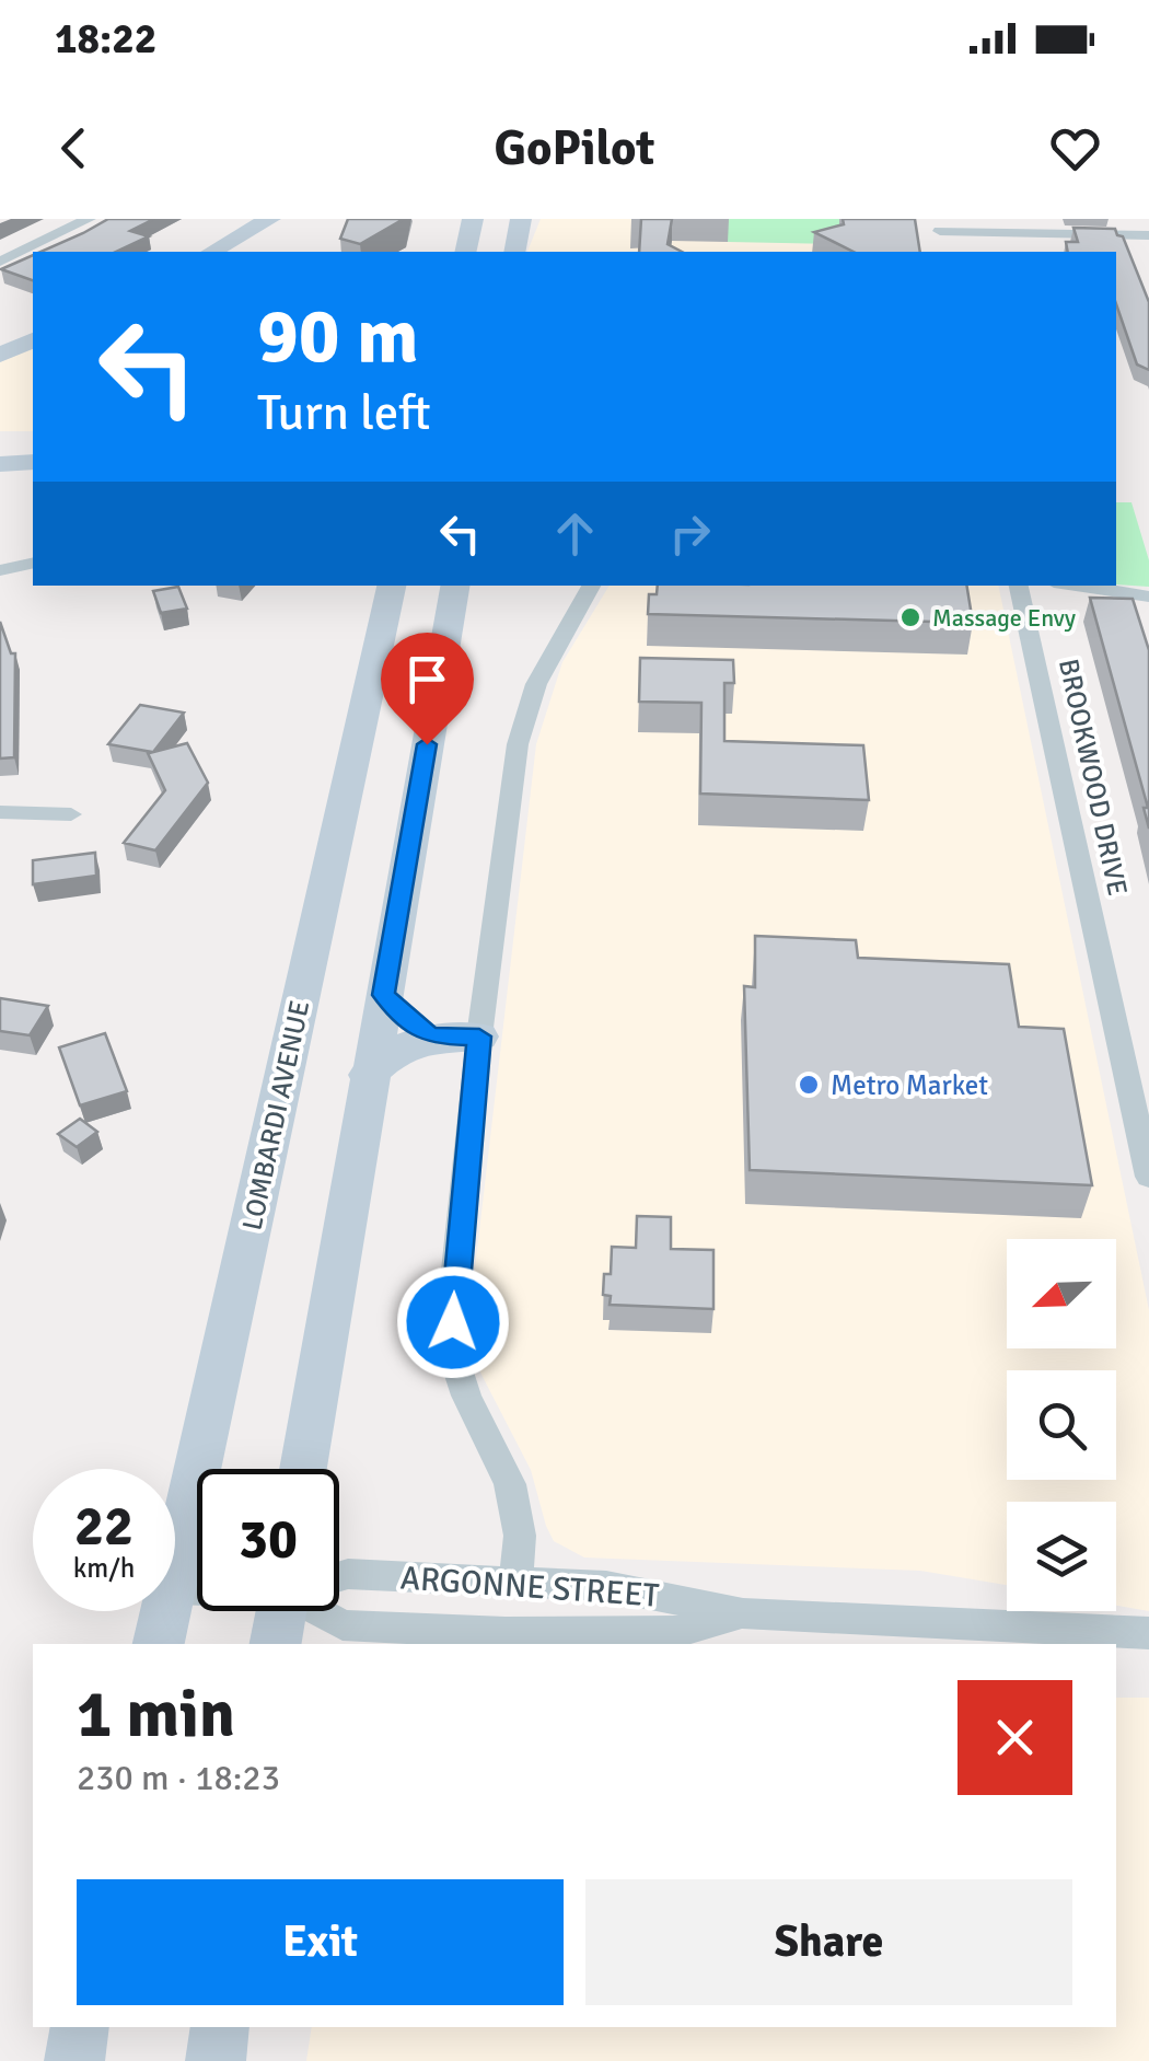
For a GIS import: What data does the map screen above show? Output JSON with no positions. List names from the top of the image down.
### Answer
{
  "streets": {
    "main road": ["LOMBARDI AVENUE"],
    "street": ["BROOKWOOD DRIVE", "ARGONNE STREET"]
  },
  "places": ["Massage Envy", "Metro Market"],
  "north": "bottom left",
  "page": {
    "status": "18:22",
    "header": "GoPilot",
    "turn": ["90 m", "Turn left"],
    "speed": "22 km/h",
    "limit": "30",
    "heading": ["1 min", "230 m · 18:23"],
    "buttons": ["Exit", "Share"]
  }
}
